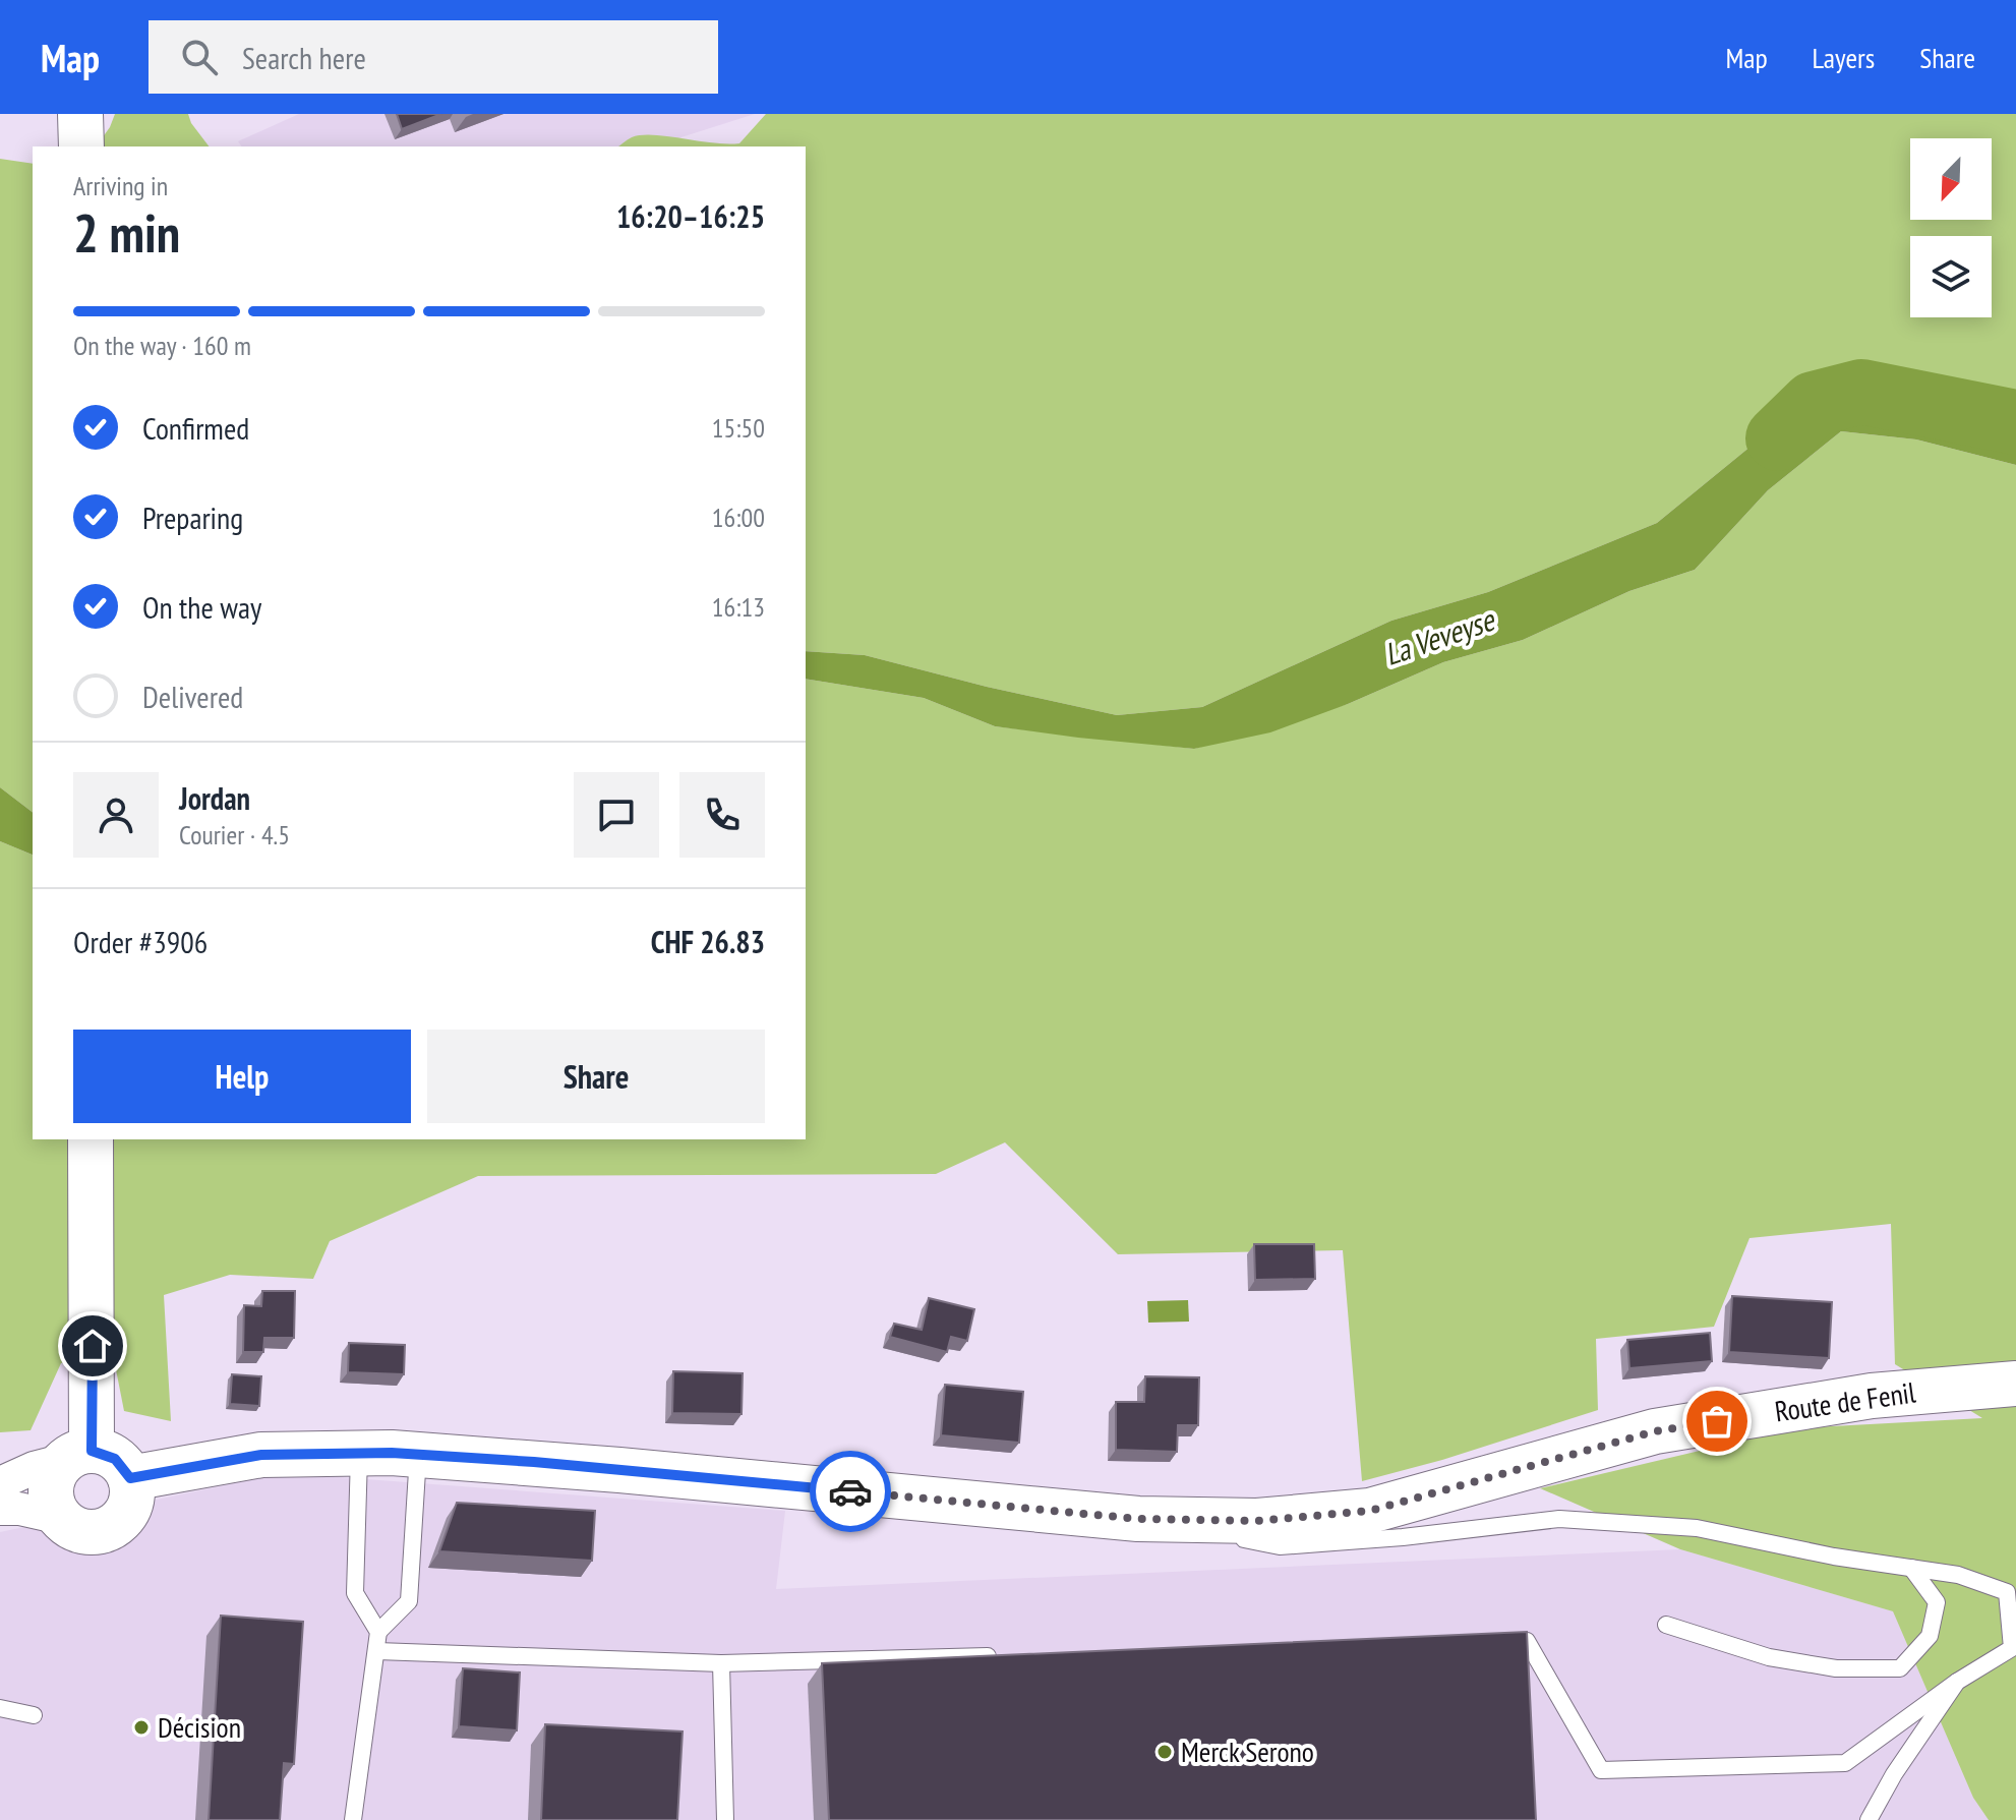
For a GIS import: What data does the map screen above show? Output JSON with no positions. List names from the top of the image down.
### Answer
{
  "streets": {
    "street": ["Route de Fenil"]
  },
  "water": ["La Veveyse"],
  "places": ["Décision", "Merck Serono"],
  "north": "bottom left",
  "page": {
    "header": "Map",
    "search": "Search here",
    "nav": ["Map", "Layers", "Share"],
    "heading": ["2 min", "Arriving in", "16:20–16:25"],
    "panel": [
      "Jordan",
      "Courier · 4.5",
      "Order #3906",
      "CHF 26.83"
    ],
    "bar": "On the way · 160 m",
    "list": [
      ["Confirmed", "15:50"],
      ["Preparing", "16:00"],
      ["On the way", "16:13"],
      "Delivered"
    ],
    "buttons": ["Help", "Share"]
  }
}
